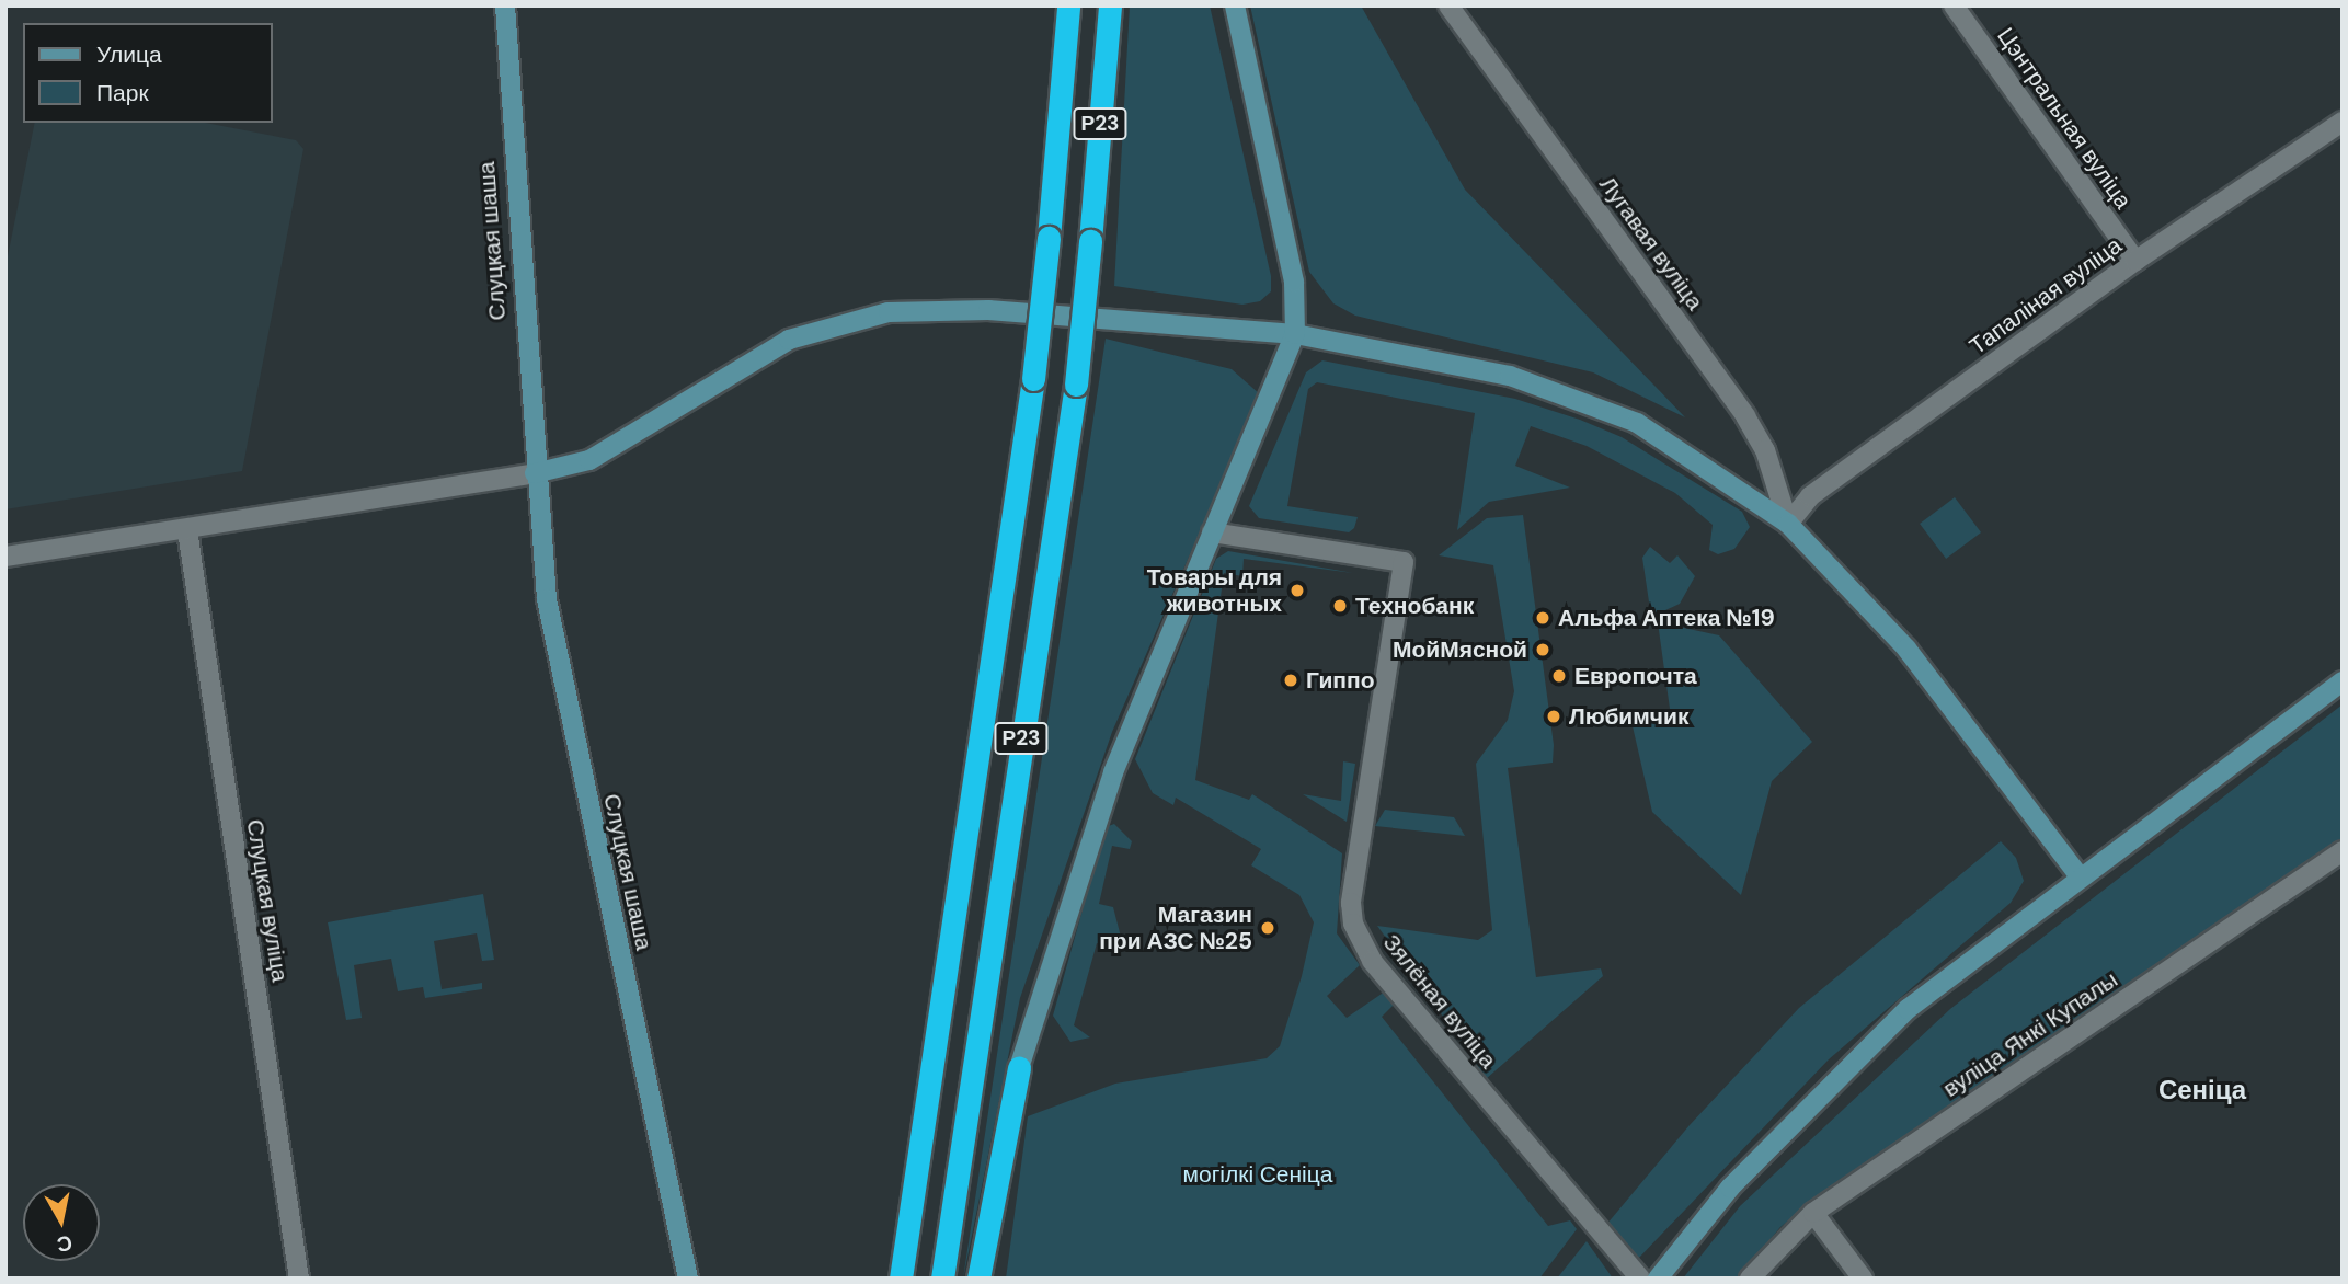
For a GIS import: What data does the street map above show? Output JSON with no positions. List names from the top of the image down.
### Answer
{
  "streets": {
    "highway": ["Р23"],
    "street": [
      "Цэнтральная вуліца",
      "Слуцкая шаша",
      "Лугавая вуліца",
      "Тапаліная вуліца",
      "Слуцкая вуліца",
      "Зялёная вуліца",
      "вуліца Янкі Купалы"
    ]
  },
  "crossings": [
    ["Цэнтральная вуліца", "Тапаліная вуліца"],
    ["Лугавая вуліца", "Тапаліная вуліца"]
  ],
  "districts": ["Сеніца"],
  "parks": ["могілкі Сеніца"],
  "places": [
    "Товары для животных",
    "Технобанк",
    "Альфа Аптека №19",
    "МойМясной",
    "Европочта",
    "Гиппо",
    "Любимчик",
    "Магазин при АЗС №25"
  ],
  "legend": ["Улица", "Парк"],
  "north": "bottom"
}
